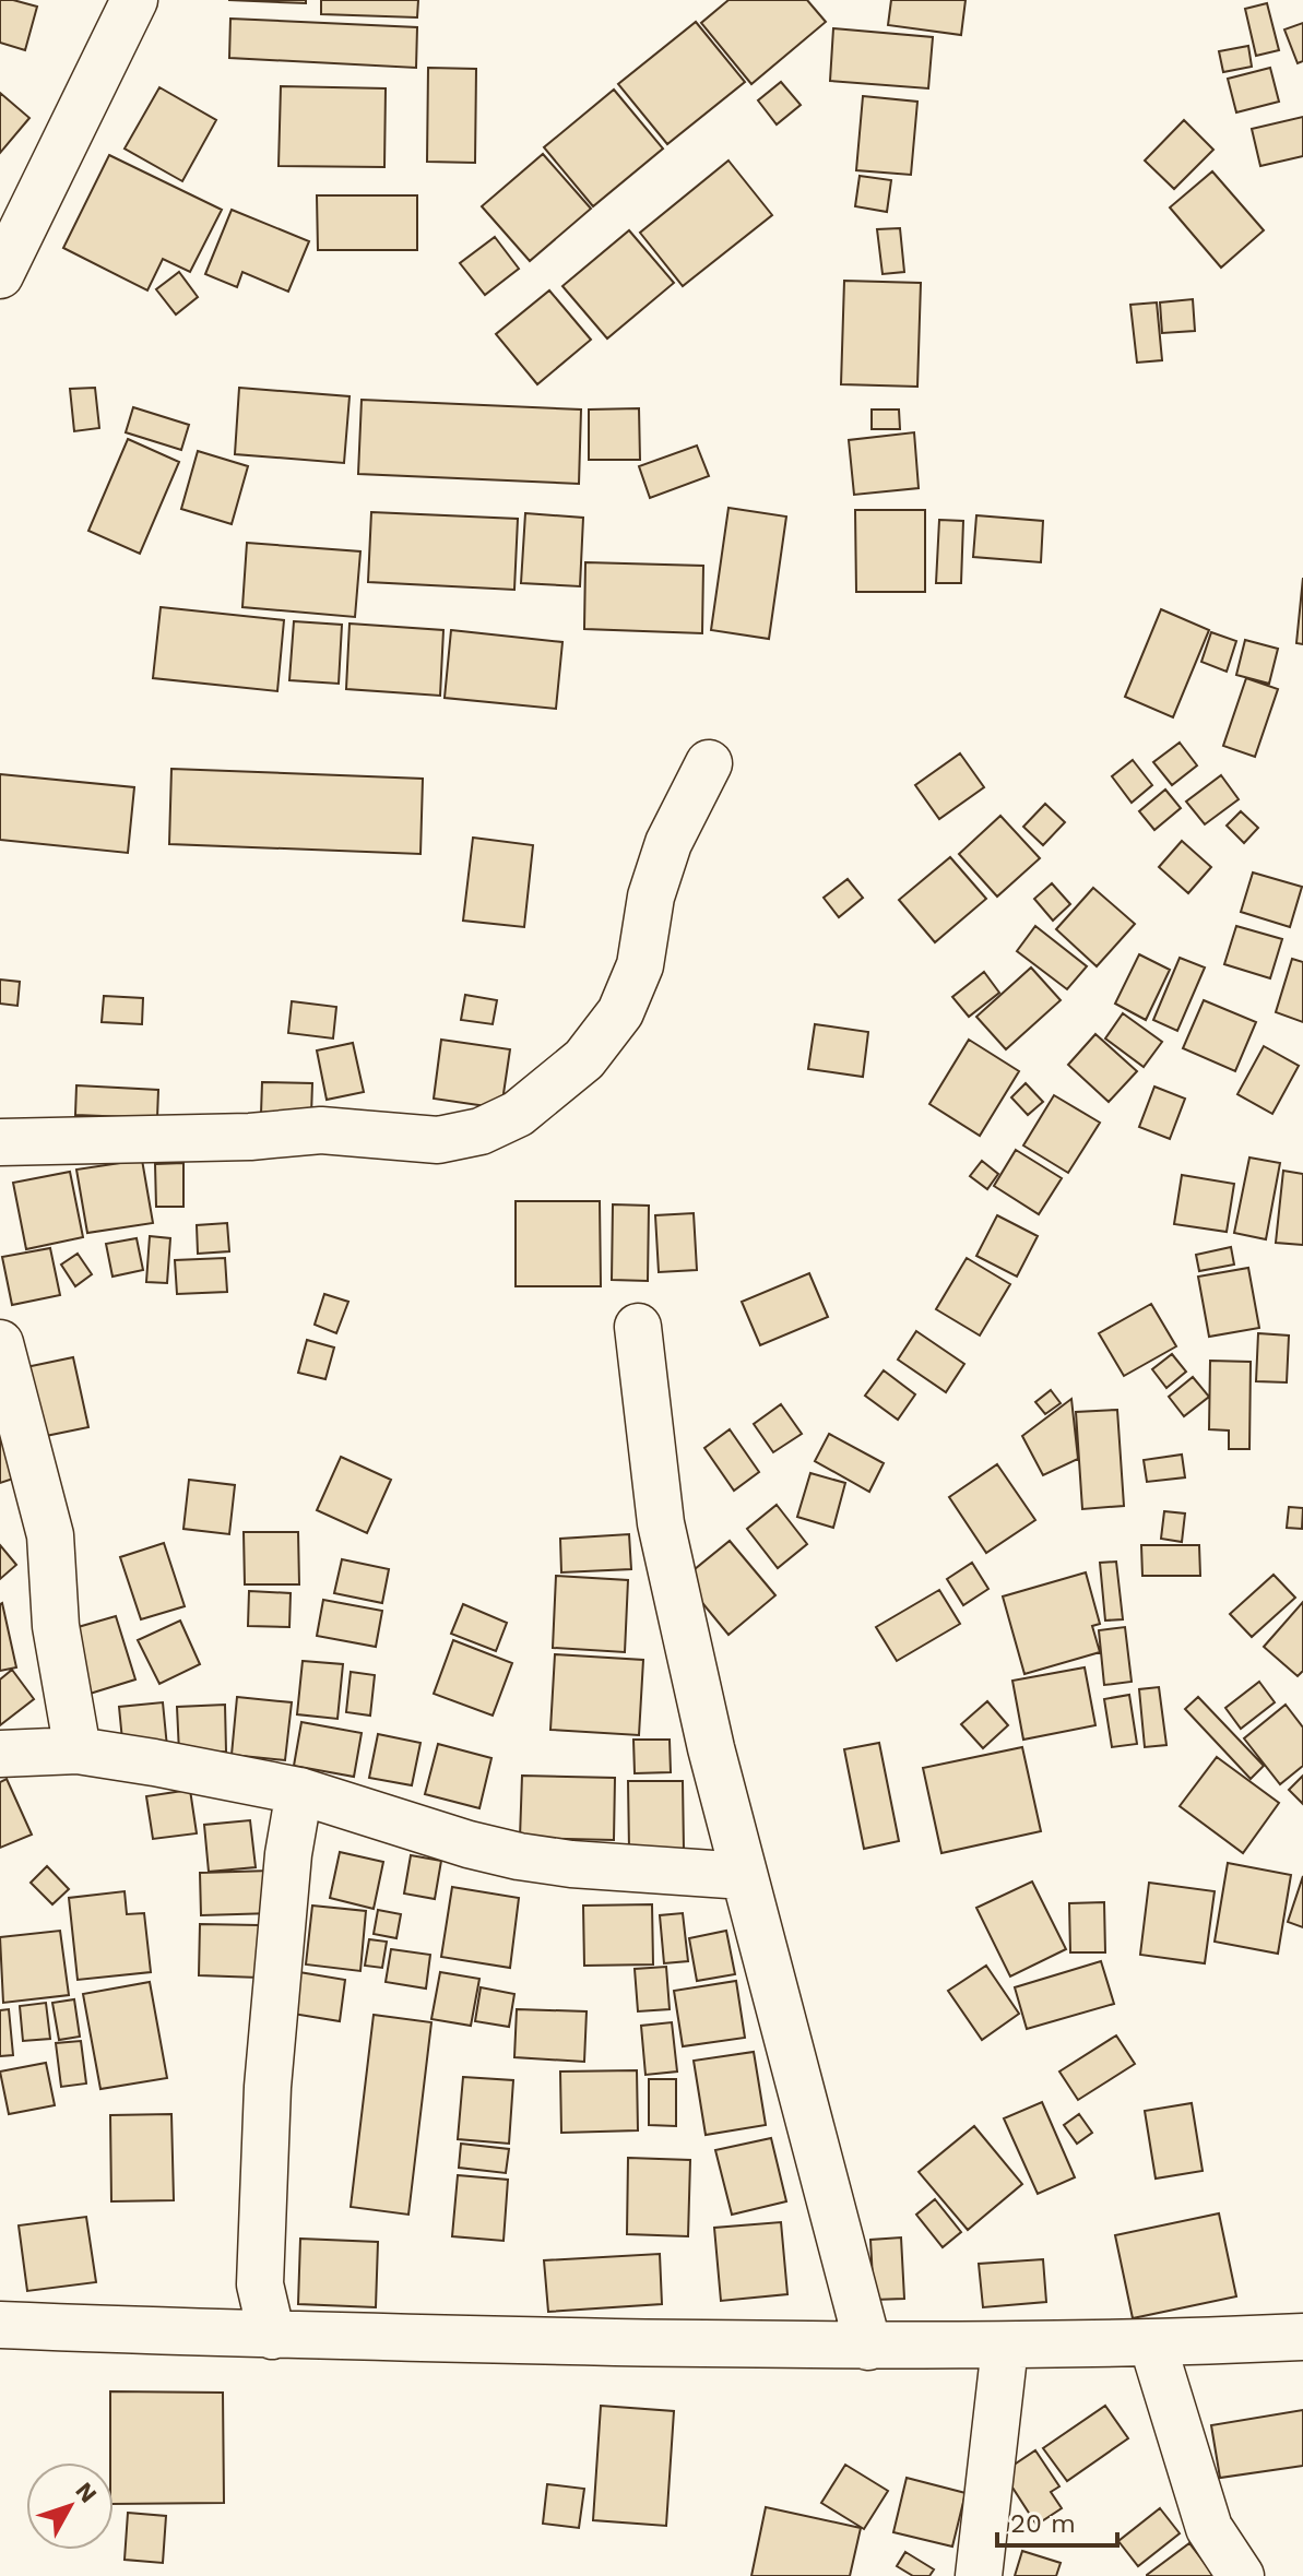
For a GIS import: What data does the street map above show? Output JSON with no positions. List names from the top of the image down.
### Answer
{
  "scale_bar": "20 m",
  "north": "top right"
}
